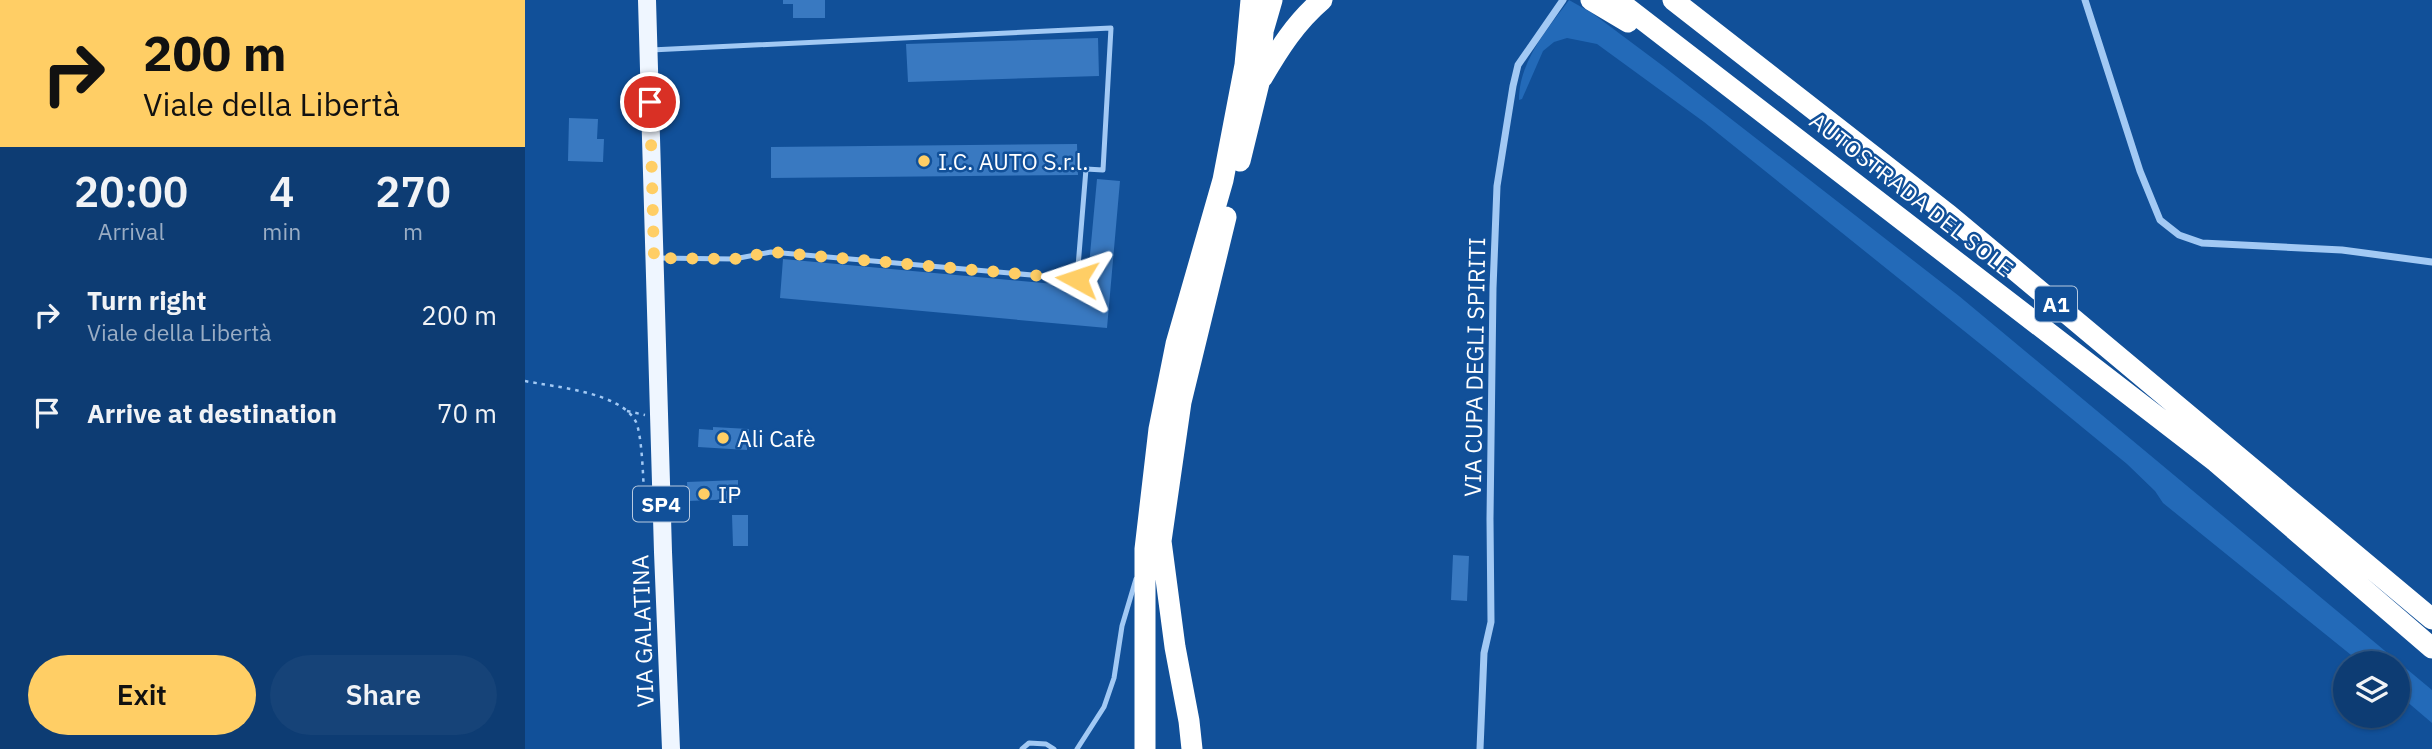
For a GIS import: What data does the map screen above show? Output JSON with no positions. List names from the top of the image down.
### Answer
{
  "streets": {
    "highway": ["AUTOSTRADA DEL SOLE", "A1"],
    "main road": ["SP4", "VIA GALATINA"],
    "street": ["VIA CUPA DEGLI SPIRITI"]
  },
  "crossings": [
    ["SP4", "VIA GALATINA"]
  ],
  "places": ["I.C. AUTO S.r.l.", "Ali Cafè", "IP"],
  "page": {
    "turn": ["200 m", "Viale della Libertà"],
    "eta": [
      "20:00",
      "Arrival",
      "4",
      "min",
      "270",
      "m"
    ],
    "list": [
      {
        "name": "Turn right",
        "note": "Viale della Libertà",
        "value": "200 m"
      },
      {
        "name": "Arrive at destination",
        "value": "70 m"
      }
    ],
    "buttons": ["Exit", "Share"]
  }
}
